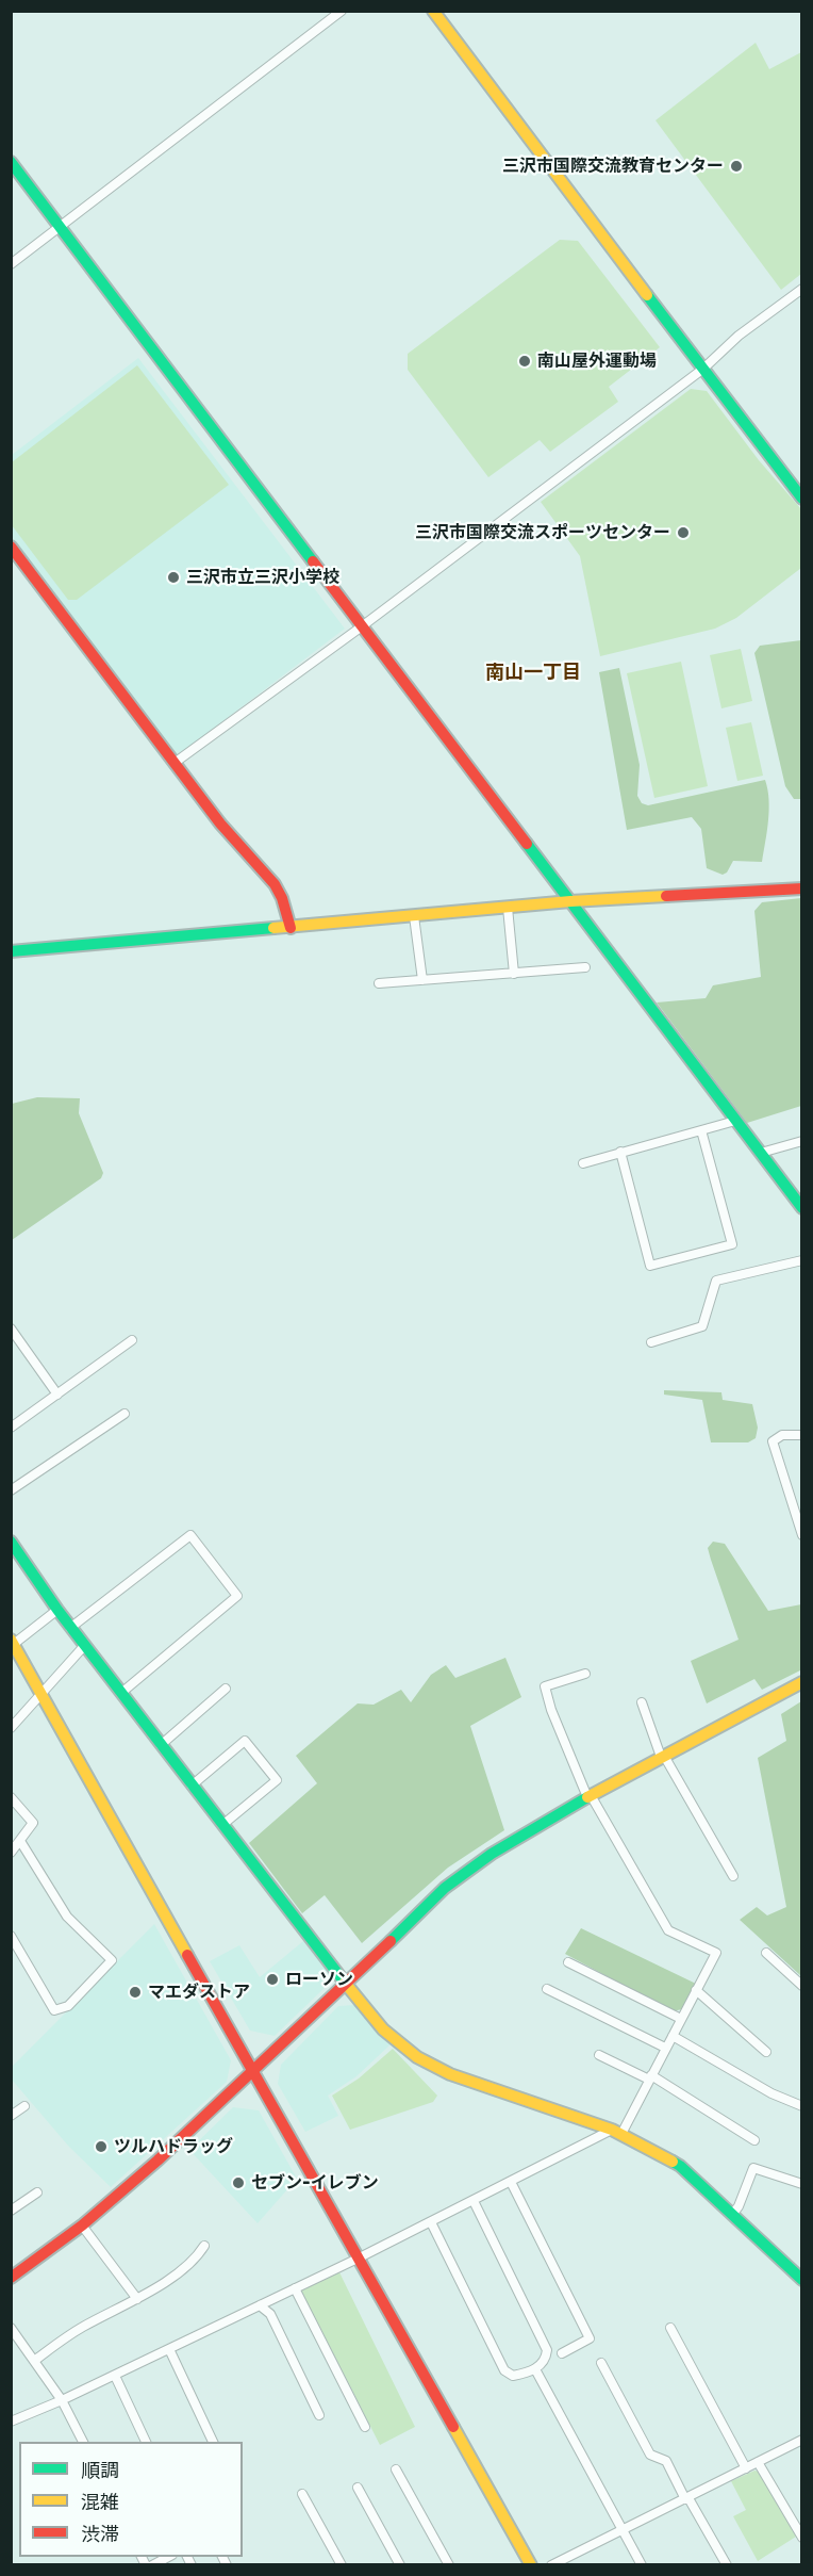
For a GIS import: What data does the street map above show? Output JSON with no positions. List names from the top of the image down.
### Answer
{
  "districts": ["南山一丁目"],
  "places": [
    "三沢市国際交流教育センター",
    "南山屋外運動場",
    "三沢市国際交流スポーツセンター",
    "三沢市立三沢小学校",
    "ローソン",
    "マエダストア",
    "ツルハドラッグ",
    "セブン-イレブン"
  ],
  "legend": ["順調", "混雑", "渋滞"]
}
